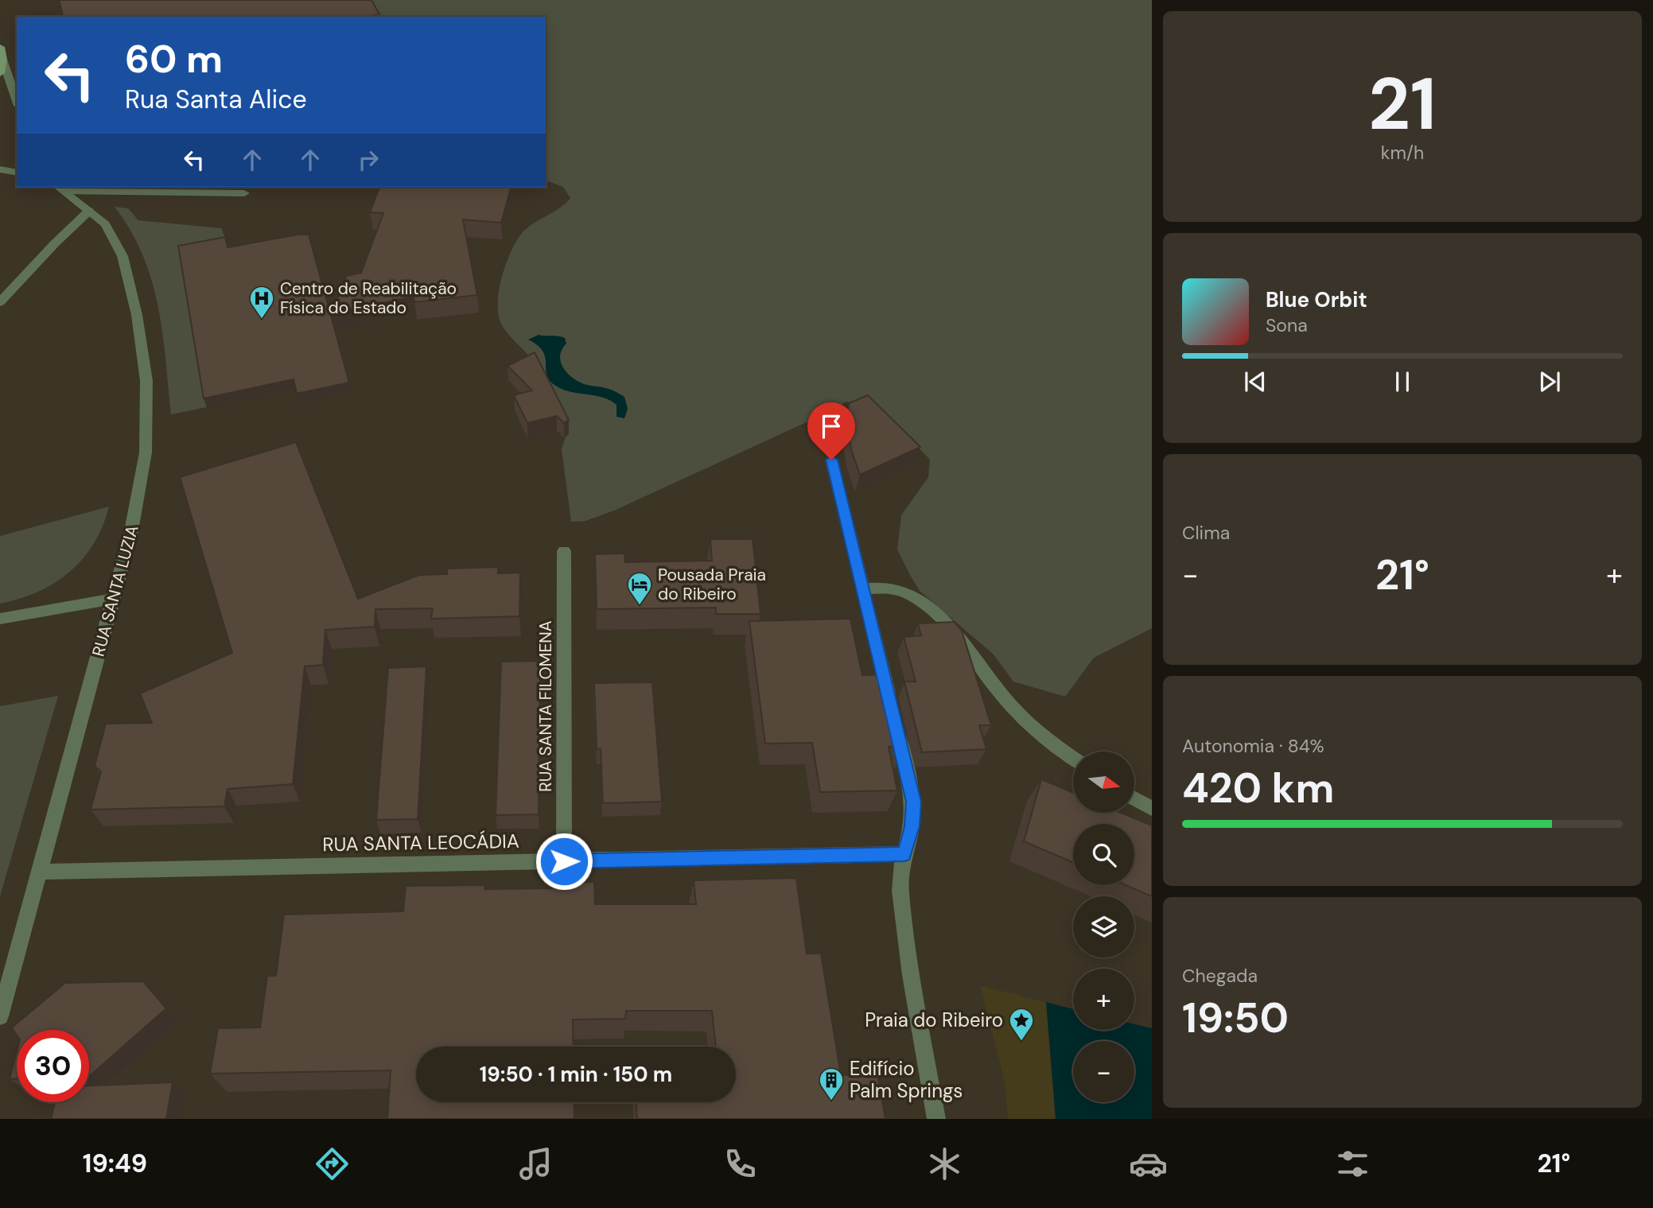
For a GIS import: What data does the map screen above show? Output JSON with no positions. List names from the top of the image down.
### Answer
{
  "streets": {
    "street": ["RUA SANTA LUZIA", "RUA SANTA FILOMENA", "RUA SANTA LEOCÁDIA"]
  },
  "crossings": [
    ["RUA SANTA LUZIA", "RUA SANTA LEOCÁDIA"],
    ["RUA SANTA FILOMENA", "RUA SANTA LEOCÁDIA"]
  ],
  "places": {
    "hospital": ["Centro de Reabilitação Física do Estado"],
    "hotel": ["Pousada Praia do Ribeiro"],
    "place": ["Praia do Ribeiro"],
    "building": ["Edifício Palm Springs"]
  },
  "north": "right",
  "page": {
    "tile": [
      ["21", "km/h"],
      "Clima",
      ["Autonomia · 84%", "420 km"],
      ["Chegada", "19:50"]
    ],
    "turn": ["60 m", "Rua Santa Alice"],
    "song": ["Blue Orbit", "Sona"],
    "heat": ["−", "21°", "+"],
    "map_buttons": ["+", "−"],
    "limit": "30",
    "trip": "19:50 · 1 min · 150 m",
    "tabs": ["19:49", "21°"]
  }
}
